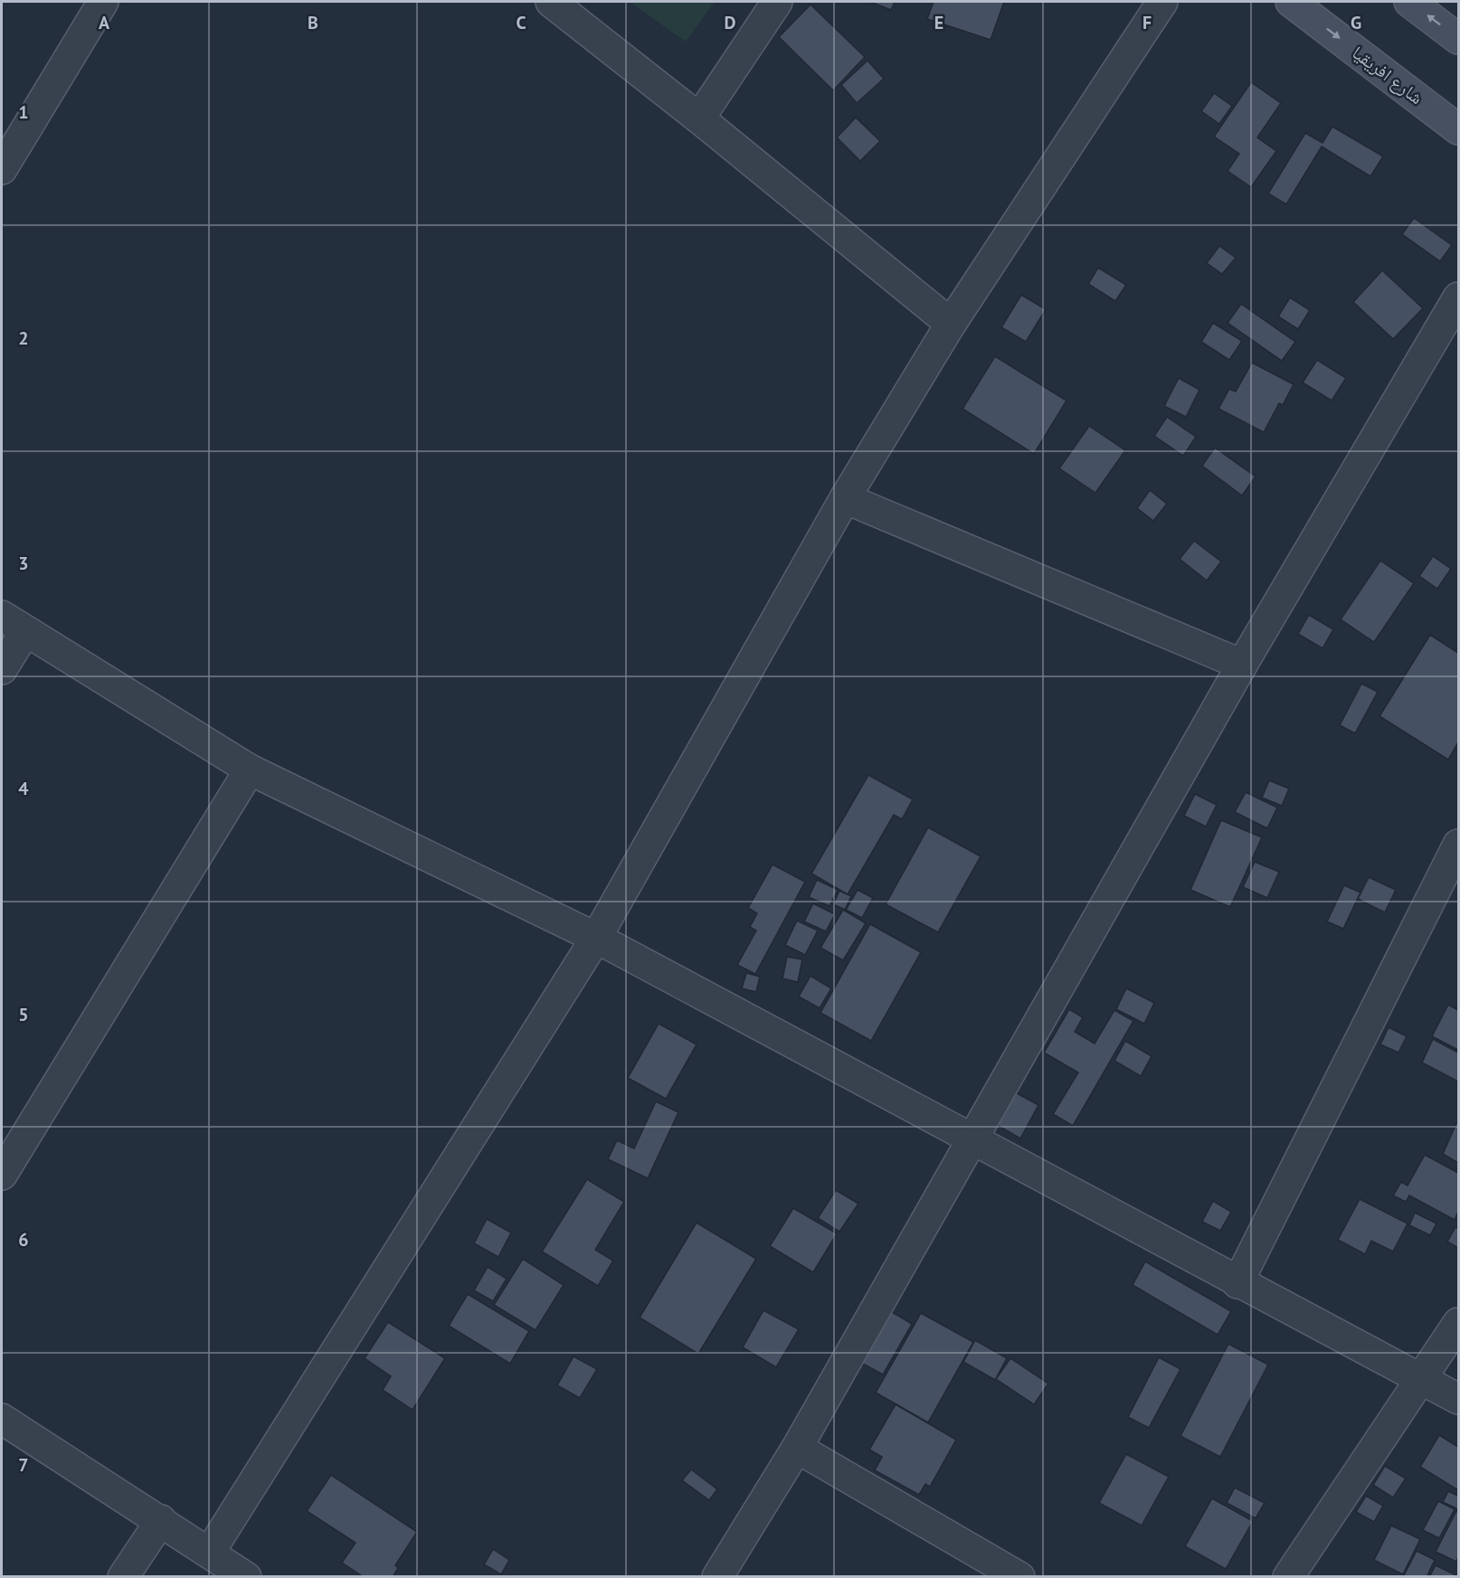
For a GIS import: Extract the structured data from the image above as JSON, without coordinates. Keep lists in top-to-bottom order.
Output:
{
  "streets": {
    "street": ["شارع افريقيا"]
  },
  "one_way": ["شارع افريقيا"],
  "grid": {
    "columns": [
      "A",
      "B",
      "C",
      "D",
      "E",
      "F",
      "G"
    ],
    "rows": [
      "1",
      "2",
      "3",
      "4",
      "5",
      "6",
      "7"
    ]
  }
}
